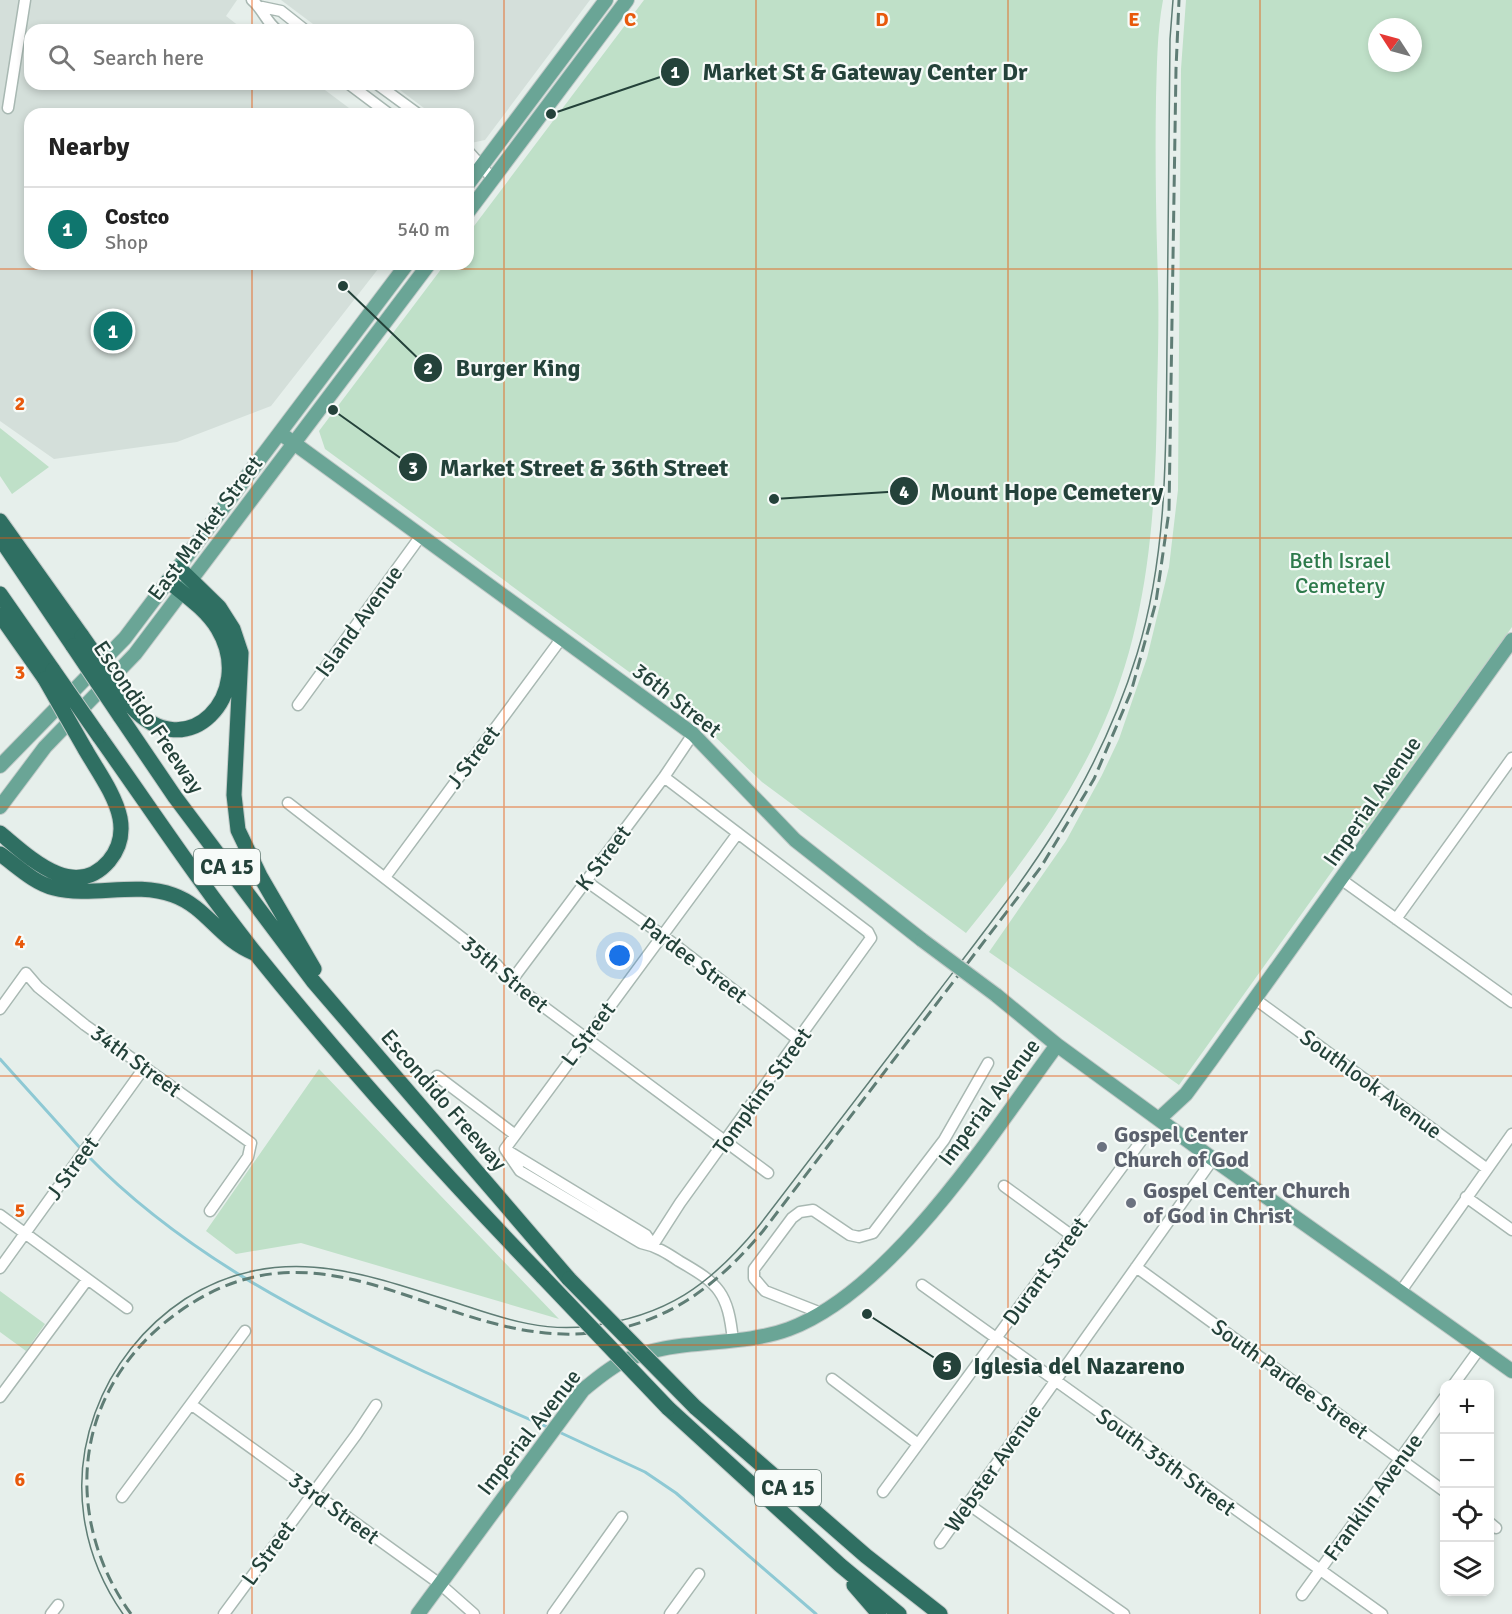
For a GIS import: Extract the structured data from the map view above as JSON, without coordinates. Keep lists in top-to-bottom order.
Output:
{
  "streets": {
    "highway": ["Escondido Freeway", "CA 15"],
    "main road": ["East Market Street", "36th Street", "Imperial Avenue"],
    "street": [
      "Island Avenue",
      "J Street",
      "K Street",
      "Pardee Street",
      "35th Street",
      "L Street",
      "34th Street",
      "Southlook Avenue",
      "Tompkins Street",
      "Durant Street",
      "South Pardee Street",
      "South 35th Street",
      "Webster Avenue",
      "Franklin Avenue",
      "33rd Street"
    ]
  },
  "crossings": [
    ["East Market Street", "36th Street"],
    ["Island Avenue", "36th Street"],
    ["36th Street", "J Street"],
    ["36th Street", "Imperial Avenue"],
    ["36th Street", "K Street"],
    ["J Street", "35th Street"],
    ["J Street", "34th Street"],
    ["Imperial Avenue", "Southlook Avenue"],
    ["Imperial Avenue", "33rd Street"],
    ["K Street", "Pardee Street"],
    ["K Street", "35th Street"],
    ["Pardee Street", "L Street"],
    ["Pardee Street", "Tompkins Street"],
    ["35th Street", "L Street"],
    ["35th Street", "Tompkins Street"],
    ["L Street", "Tompkins Street"],
    ["L Street", "33rd Street"],
    ["Durant Street", "South 35th Street"],
    ["South Pardee Street", "Webster Avenue"],
    ["South Pardee Street", "Franklin Avenue"],
    ["South 35th Street", "Webster Avenue"],
    ["South 35th Street", "Franklin Avenue"]
  ],
  "parks": ["Beth Israel Cemetery"],
  "places": [
    "Market St & Gateway Center Dr",
    "Burger King",
    "Market Street & 36th Street",
    "Mount Hope Cemetery",
    "Gospel Center Church of God",
    "Gospel Center Church of God in Christ",
    "Iglesia del Nazareno"
  ],
  "north": "top left",
  "page": {
    "search": "Search here",
    "heading": "Nearby",
    "list": [
      {
        "mark": "1",
        "name": "Costco",
        "note": "Shop",
        "value": "540 m"
      }
    ],
    "pins": "1",
    "map_buttons": ["+", "−"]
  },
  "grid": {
    "columns": ["C", "D", "E"],
    "rows": [
      "2",
      "3",
      "4",
      "5",
      "6"
    ]
  }
}
